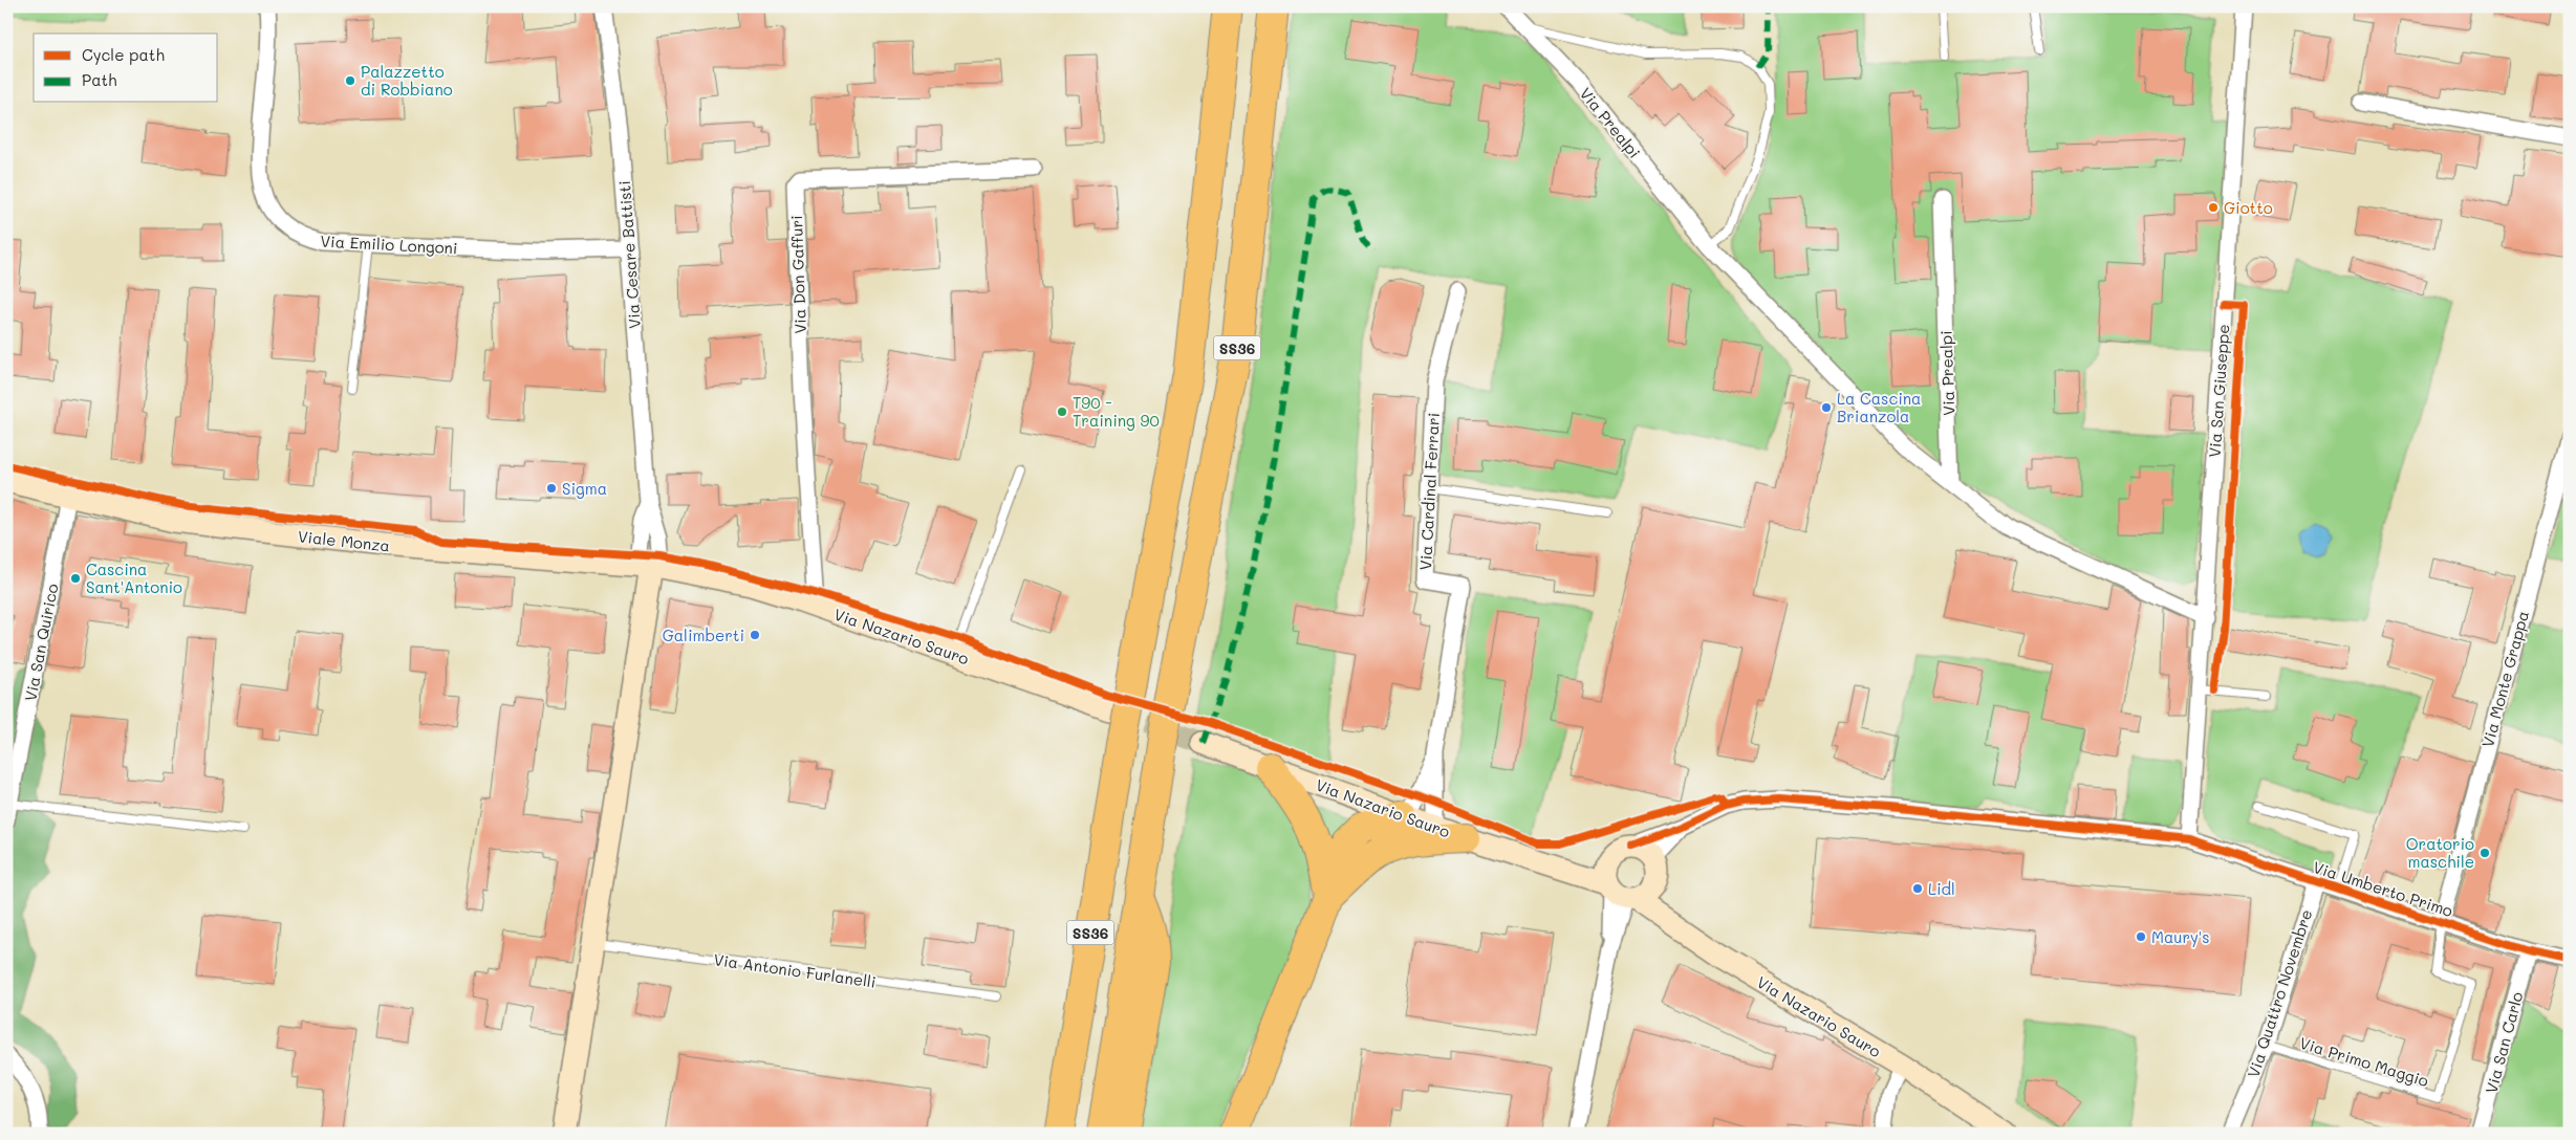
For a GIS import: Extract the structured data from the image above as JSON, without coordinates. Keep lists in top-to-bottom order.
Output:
{
  "streets": {
    "highway": ["SS36"],
    "main road": ["Viale Monza", "Via Nazario Sauro"],
    "street": [
      "Via Prealpi",
      "Via Emilio Longoni",
      "Via Cesare Battisti",
      "Via Don Gaffuri",
      "Via San Giuseppe",
      "Via Cardinal Ferrari",
      "Via San Quirico",
      "Via Monte Grappa",
      "Via Umberto Primo",
      "Via Quattro Novembre",
      "Via San Carlo"
    ],
    "lane": ["Via Antonio Furlanelli", "Via Primo Maggio"]
  },
  "crossings": [
    ["Via Prealpi", "Via San Giuseppe"],
    ["Via Emilio Longoni", "Via Cesare Battisti"],
    ["Via Cesare Battisti", "Viale Monza"],
    ["Via Don Gaffuri", "Via Nazario Sauro"],
    ["SS36", "Via Nazario Sauro"],
    ["Via San Giuseppe", "Via Umberto Primo"],
    ["Via Cardinal Ferrari", "Via Nazario Sauro"],
    ["Viale Monza", "Via Nazario Sauro"],
    ["Viale Monza", "Via San Quirico"],
    ["Via Nazario Sauro", "Via Umberto Primo"],
    ["Via Monte Grappa", "Via Umberto Primo"],
    ["Via Monte Grappa", "Via Primo Maggio"],
    ["Via Umberto Primo", "Via Quattro Novembre"],
    ["Via Umberto Primo", "Via San Carlo"],
    ["Via Umberto Primo", "Via Primo Maggio"],
    ["Via Quattro Novembre", "Via Primo Maggio"]
  ],
  "places": [
    "Palazzetto di Robbiano",
    "Giotto",
    "La Cascina Brianzola",
    "T90 - Training 90",
    "Sigma",
    "Cascina Sant'Antonio",
    "Galimberti",
    "Oratorio maschile",
    "Lidl",
    "Maury's"
  ],
  "legend": ["Cycle path", "Path"]
}
